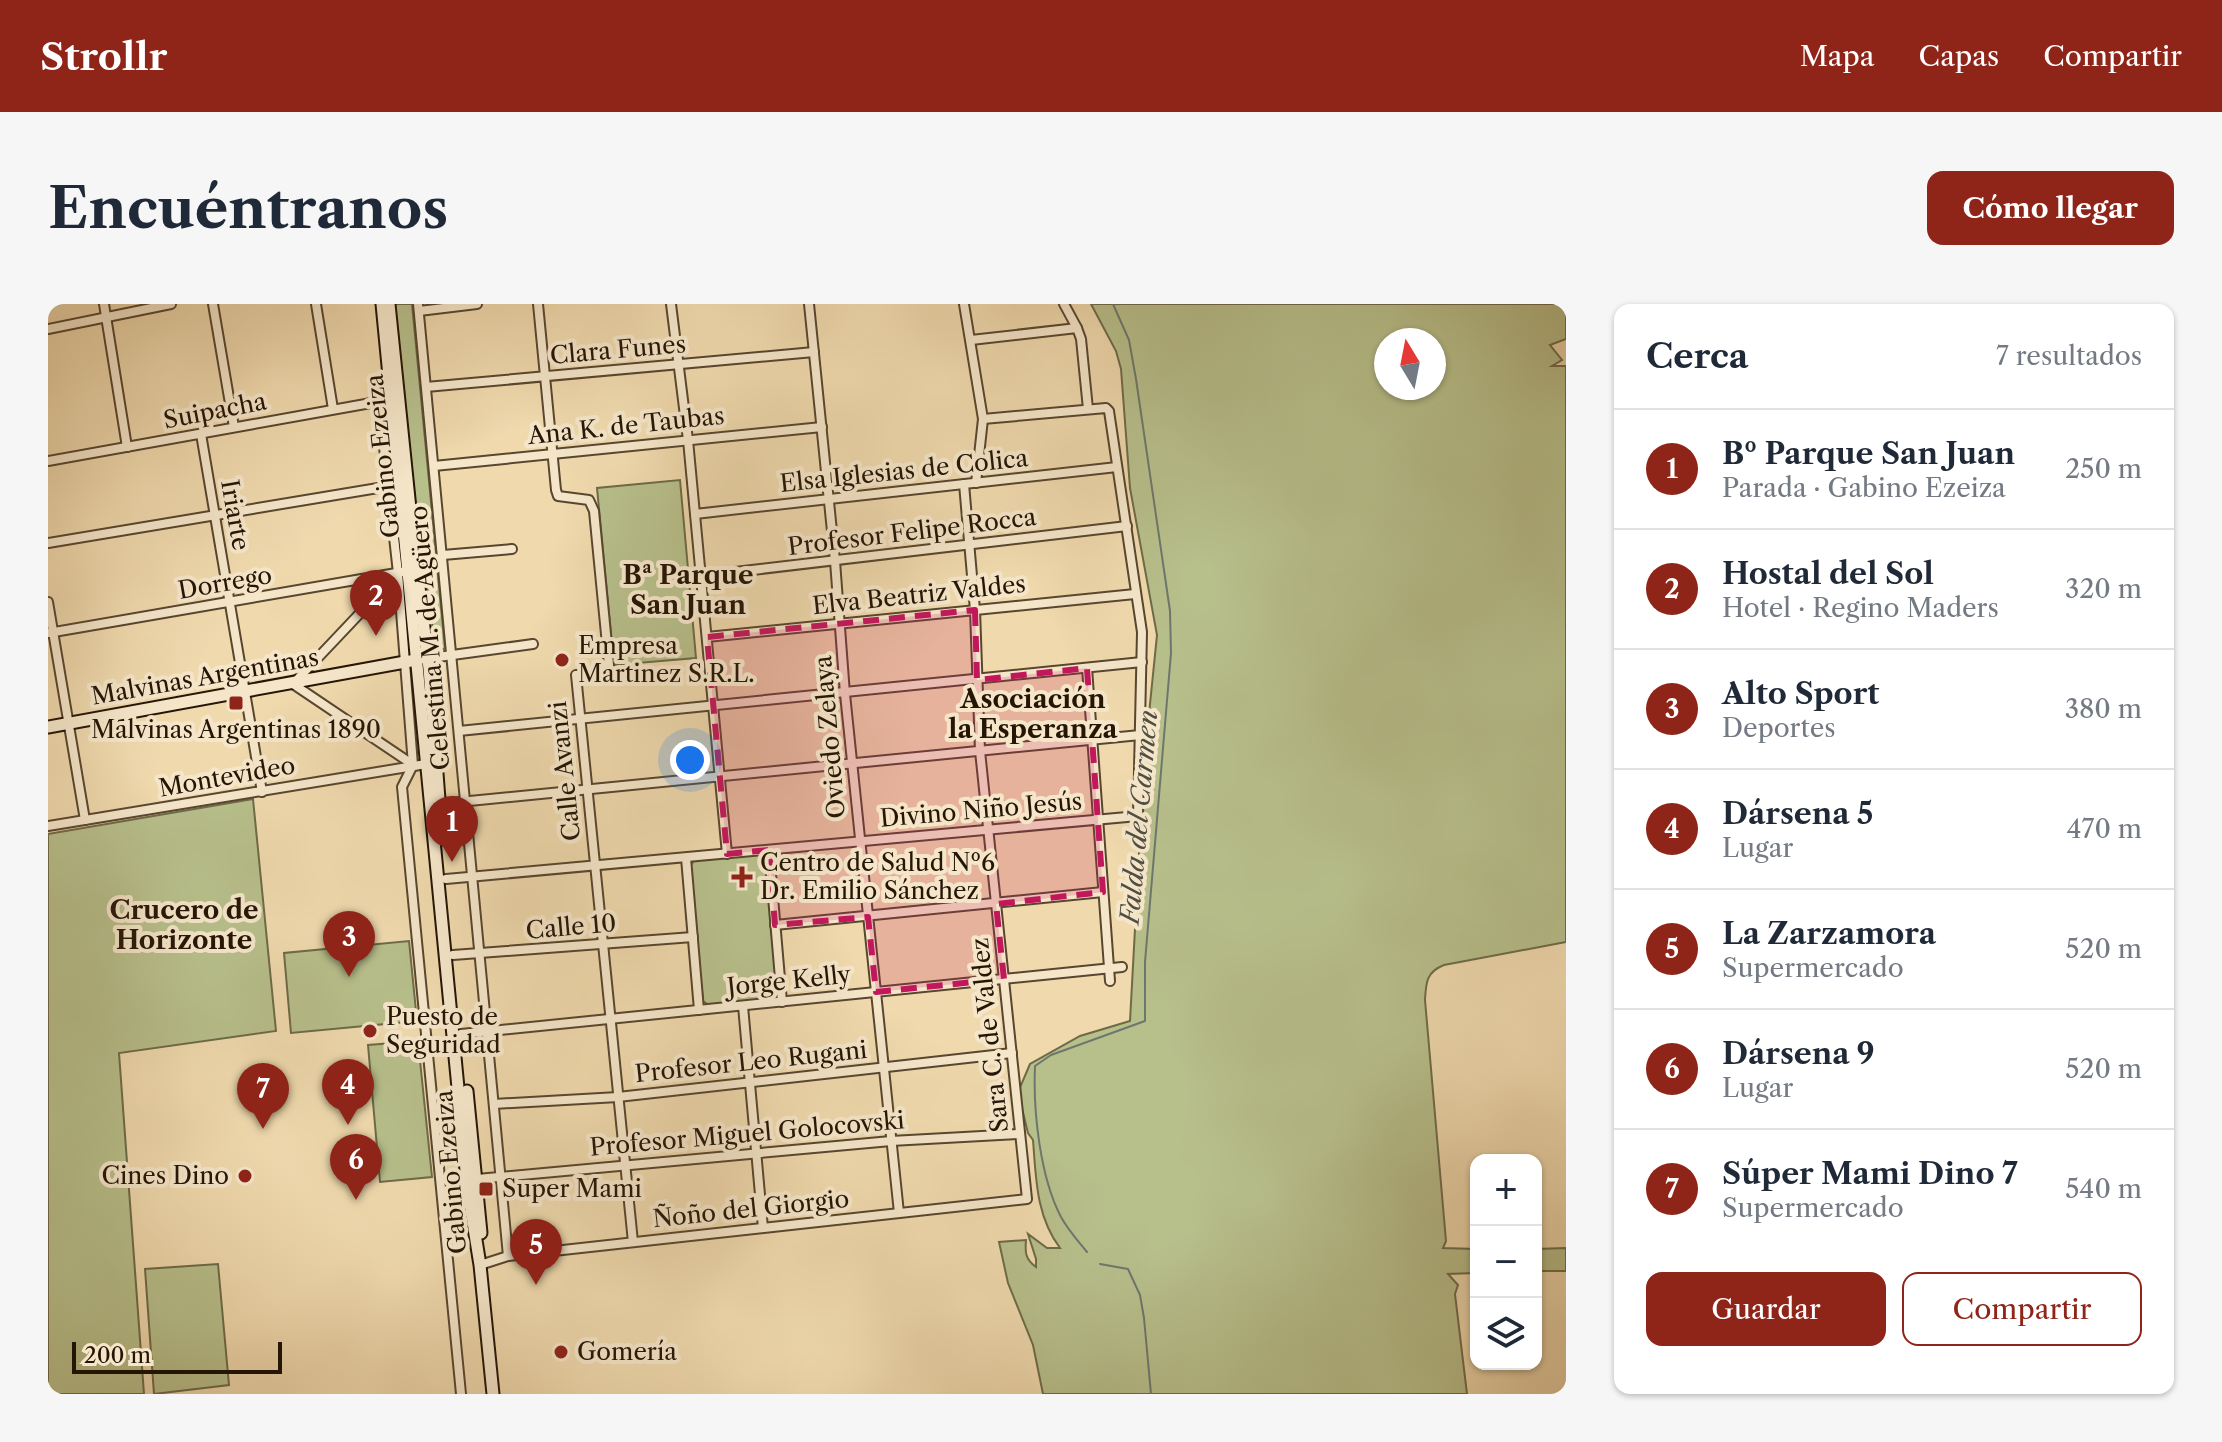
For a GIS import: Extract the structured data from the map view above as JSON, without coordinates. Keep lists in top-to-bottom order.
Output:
{
  "streets": {
    "main road": ["Gabino Ezeiza", "Malvinas Argentinas"],
    "street": [
      "Clara Funes",
      "Suipacha",
      "Ana K. de Taubas",
      "Elsa Iglesias de Colica",
      "Iriarte",
      "Profesor Felipe Rocca",
      "Dorrego",
      "Elva Beatriz Valdes",
      "Celestina M. de Agüero",
      "Oviedo Zelaya",
      "Calle Avanzi",
      "Montevideo",
      "Divino Niño Jesús",
      "Calle 10",
      "Jorge Kelly",
      "Sara C. de Valdez",
      "Profesor Leo Rugani",
      "Profesor Miguel Golocovski",
      "Ñoño del Giorgio"
    ]
  },
  "crossings": [
    ["Clara Funes", "Celestina M. de Agüero"],
    ["Clara Funes", "Oviedo Zelaya"],
    ["Clara Funes", "Calle Avanzi"],
    ["Suipacha", "Gabino Ezeiza"],
    ["Suipacha", "Iriarte"],
    ["Ana K. de Taubas", "Celestina M. de Agüero"],
    ["Ana K. de Taubas", "Oviedo Zelaya"],
    ["Ana K. de Taubas", "Calle Avanzi"],
    ["Gabino Ezeiza", "Dorrego"],
    ["Gabino Ezeiza", "Malvinas Argentinas"],
    ["Gabino Ezeiza", "Montevideo"],
    ["Gabino Ezeiza", "Divino Niño Jesús"],
    ["Gabino Ezeiza", "Calle 10"],
    ["Gabino Ezeiza", "Jorge Kelly"],
    ["Gabino Ezeiza", "Profesor Miguel Golocovski"],
    ["Gabino Ezeiza", "Ñoño del Giorgio"],
    ["Elsa Iglesias de Colica", "Oviedo Zelaya"],
    ["Elsa Iglesias de Colica", "Sara C. de Valdez"],
    ["Iriarte", "Dorrego"],
    ["Iriarte", "Malvinas Argentinas"],
    ["Iriarte", "Montevideo"],
    ["Profesor Felipe Rocca", "Oviedo Zelaya"],
    ["Profesor Felipe Rocca", "Sara C. de Valdez"],
    ["Elva Beatriz Valdes", "Oviedo Zelaya"],
    ["Elva Beatriz Valdes", "Sara C. de Valdez"],
    ["Celestina M. de Agüero", "Divino Niño Jesús"],
    ["Celestina M. de Agüero", "Calle 10"],
    ["Celestina M. de Agüero", "Jorge Kelly"],
    ["Celestina M. de Agüero", "Profesor Leo Rugani"],
    ["Celestina M. de Agüero", "Profesor Miguel Golocovski"],
    ["Celestina M. de Agüero", "Ñoño del Giorgio"],
    ["Oviedo Zelaya", "Divino Niño Jesús"],
    ["Oviedo Zelaya", "Jorge Kelly"],
    ["Oviedo Zelaya", "Profesor Leo Rugani"],
    ["Oviedo Zelaya", "Profesor Miguel Golocovski"],
    ["Oviedo Zelaya", "Ñoño del Giorgio"],
    ["Calle Avanzi", "Divino Niño Jesús"],
    ["Calle Avanzi", "Calle 10"],
    ["Calle Avanzi", "Jorge Kelly"],
    ["Calle Avanzi", "Profesor Leo Rugani"],
    ["Calle Avanzi", "Profesor Miguel Golocovski"],
    ["Calle Avanzi", "Ñoño del Giorgio"],
    ["Divino Niño Jesús", "Sara C. de Valdez"],
    ["Jorge Kelly", "Sara C. de Valdez"],
    ["Sara C. de Valdez", "Profesor Leo Rugani"],
    ["Sara C. de Valdez", "Profesor Miguel Golocovski"],
    ["Sara C. de Valdez", "Ñoño del Giorgio"]
  ],
  "districts": ["Bª Parque San Juan", "Asociación la Esperanza", "Crucero de Horizonte"],
  "water": ["Falda del Carmen"],
  "places": {
    "other": [
      "Empresa Martinez S.R.L.",
      "Puesto de Seguridad",
      "Cines Dino",
      "Gomería"
    ],
    "transit": ["Malvinas Argentinas 1890", "Super Mami"],
    "health": ["Centro de Salud Nº6 Dr. Emilio Sánchez"]
  },
  "scale_bar": "200 m",
  "north": "top",
  "page": {
    "header": "Strollr",
    "nav": ["Mapa", "Capas", "Compartir"],
    "buttons": [
      "Cómo llegar",
      ["Guardar", "Compartir"]
    ],
    "title": "Encuéntranos",
    "heading": ["Cerca", "7 resultados"],
    "list": [
      {
        "mark": "1",
        "name": "Bº Parque San Juan",
        "note": "Parada · Gabino Ezeiza",
        "value": "250 m"
      },
      {
        "mark": "2",
        "name": "Hostal del Sol",
        "note": "Hotel · Regino Maders",
        "value": "320 m"
      },
      {
        "mark": "3",
        "name": "Alto Sport",
        "note": "Deportes",
        "value": "380 m"
      },
      {
        "mark": "4",
        "name": "Dársena 5",
        "note": "Lugar",
        "value": "470 m"
      },
      {
        "mark": "5",
        "name": "La Zarzamora",
        "note": "Supermercado",
        "value": "520 m"
      },
      {
        "mark": "6",
        "name": "Dársena 9",
        "note": "Lugar",
        "value": "520 m"
      },
      {
        "mark": "7",
        "name": "Súper Mami Dino 7",
        "note": "Supermercado",
        "value": "540 m"
      }
    ],
    "pins": [
      "2",
      "1",
      "3",
      "4",
      "7",
      "6",
      "5"
    ],
    "map_buttons": ["+", "−"],
    "scale": "200 m"
  }
}
